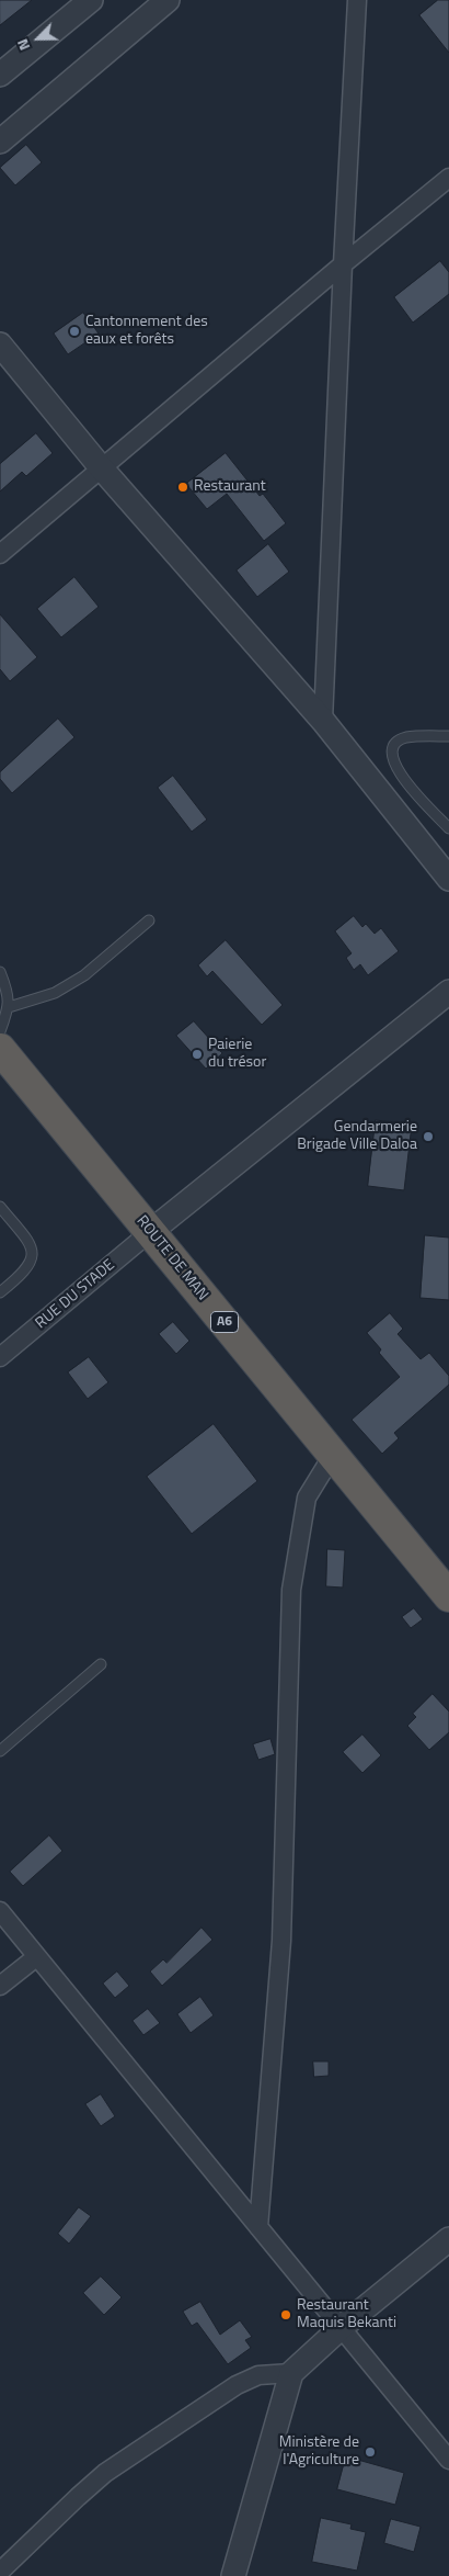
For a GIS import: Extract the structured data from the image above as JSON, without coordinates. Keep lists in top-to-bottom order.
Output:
{
  "streets": {
    "highway": ["ROUTE DE MAN", "A6"],
    "street": ["RUE DU STADE"]
  },
  "crossings": [
    ["ROUTE DE MAN", "RUE DU STADE"]
  ],
  "places": [
    "Cantonnement des eaux et forêts",
    "Restaurant",
    "Paierie du trésor",
    "Gendarmerie Brigade Ville Daloa",
    "Restaurant Maquis Bekanti",
    "Ministère de l'Agriculture"
  ],
  "north": "bottom left"
}
